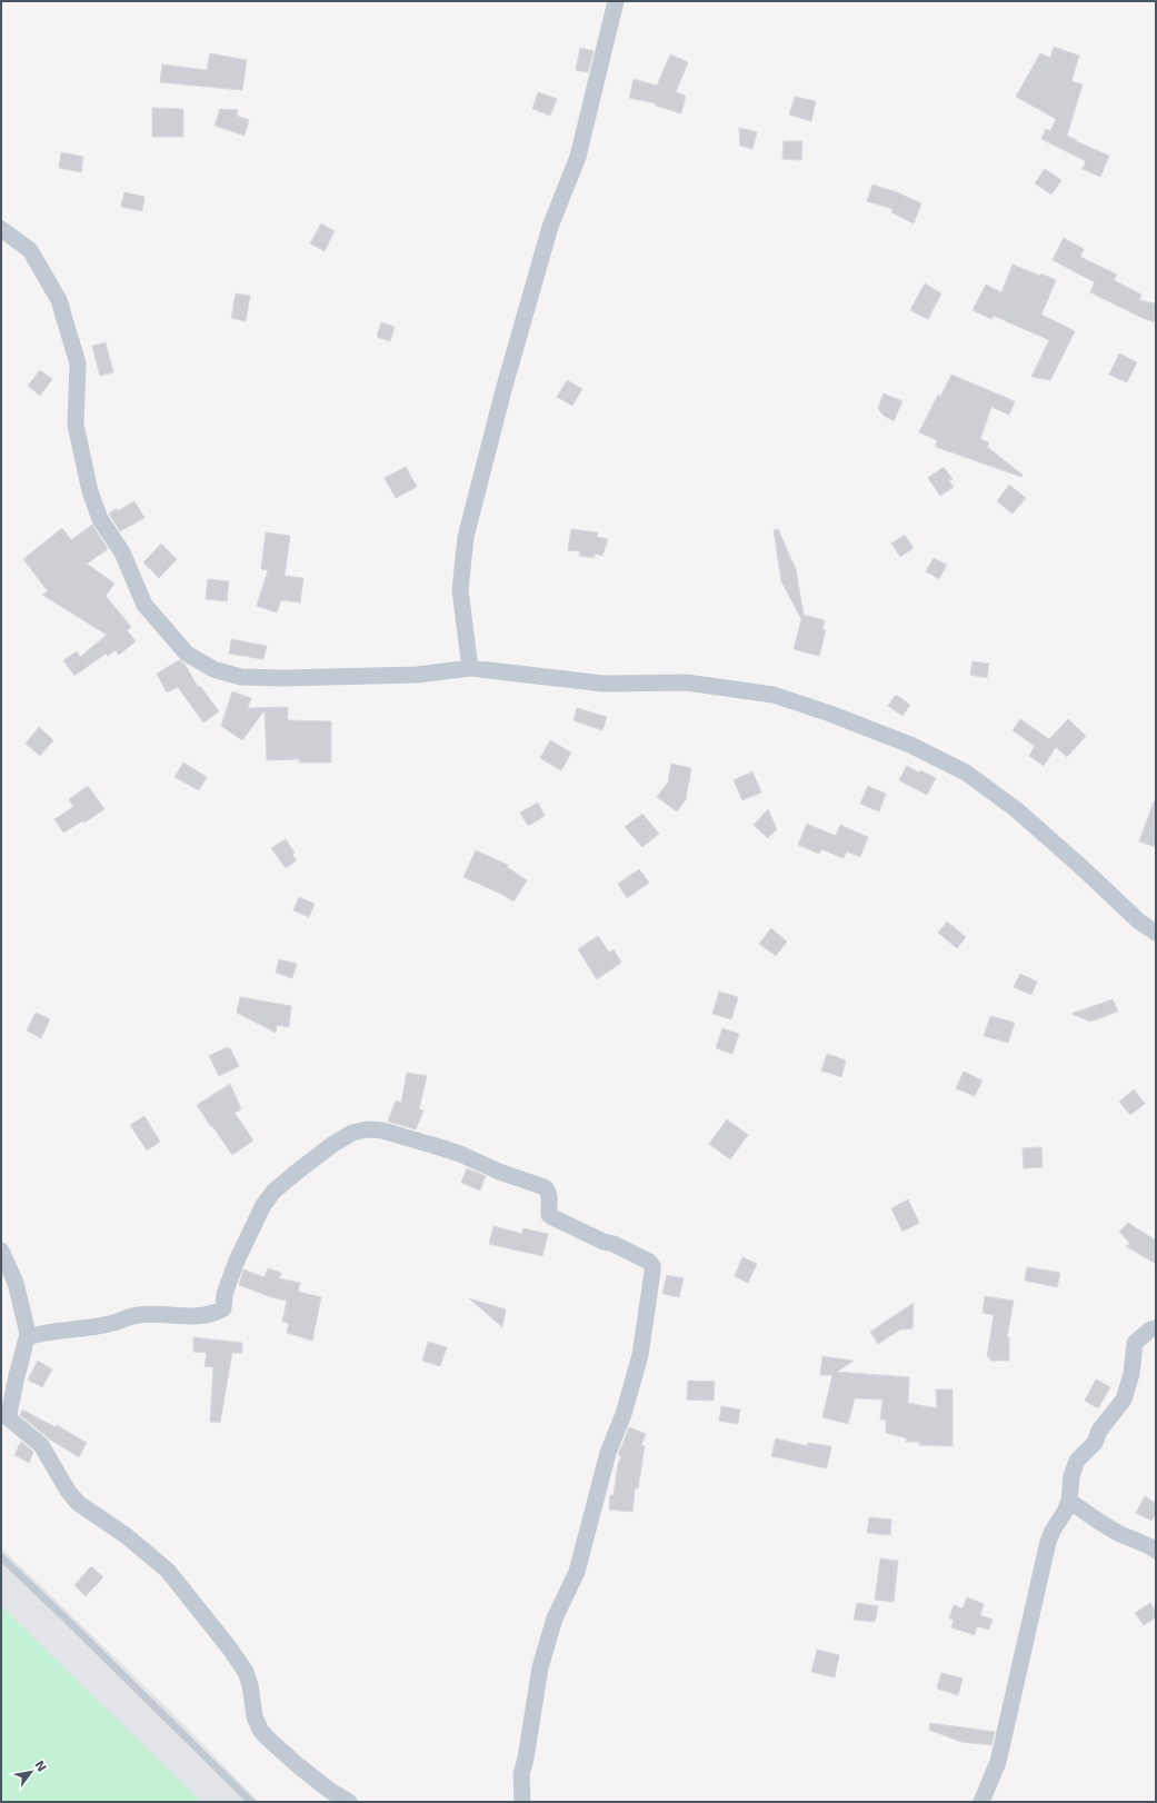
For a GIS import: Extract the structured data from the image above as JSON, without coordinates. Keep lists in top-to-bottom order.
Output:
{
  "north": "top right"
}
